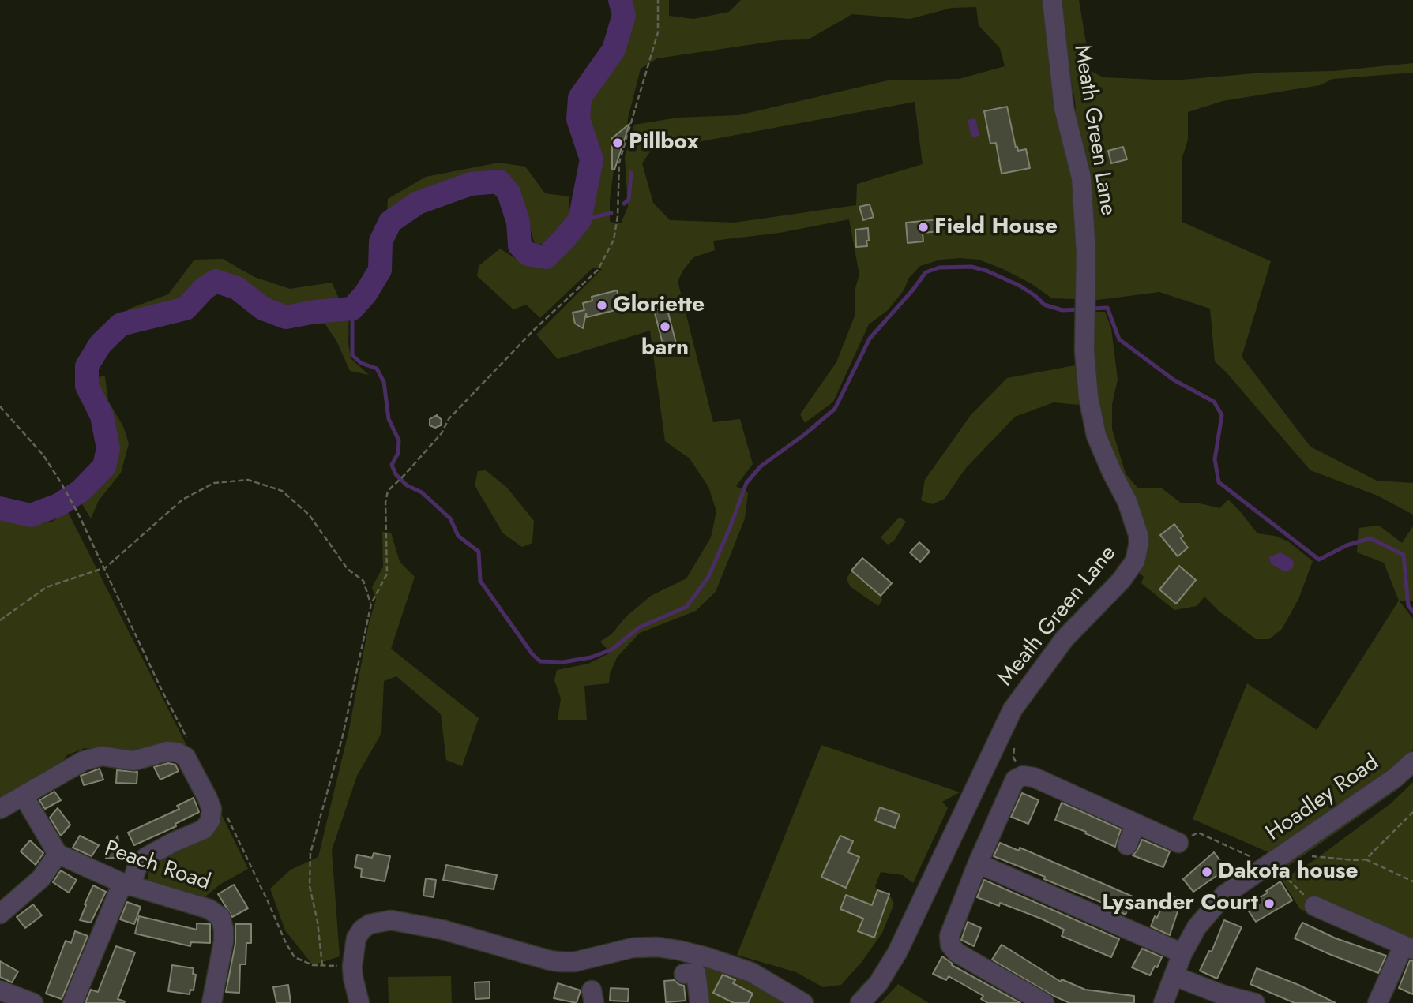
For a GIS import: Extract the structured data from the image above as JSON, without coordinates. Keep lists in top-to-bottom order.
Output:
{
  "streets": {
    "street": ["Meath Green Lane", "Hoadley Road", "Peach Road"]
  },
  "places": [
    "Pillbox",
    "Field House",
    "Gloriette",
    "barn",
    "Dakota house",
    "Lysander Court"
  ]
}
